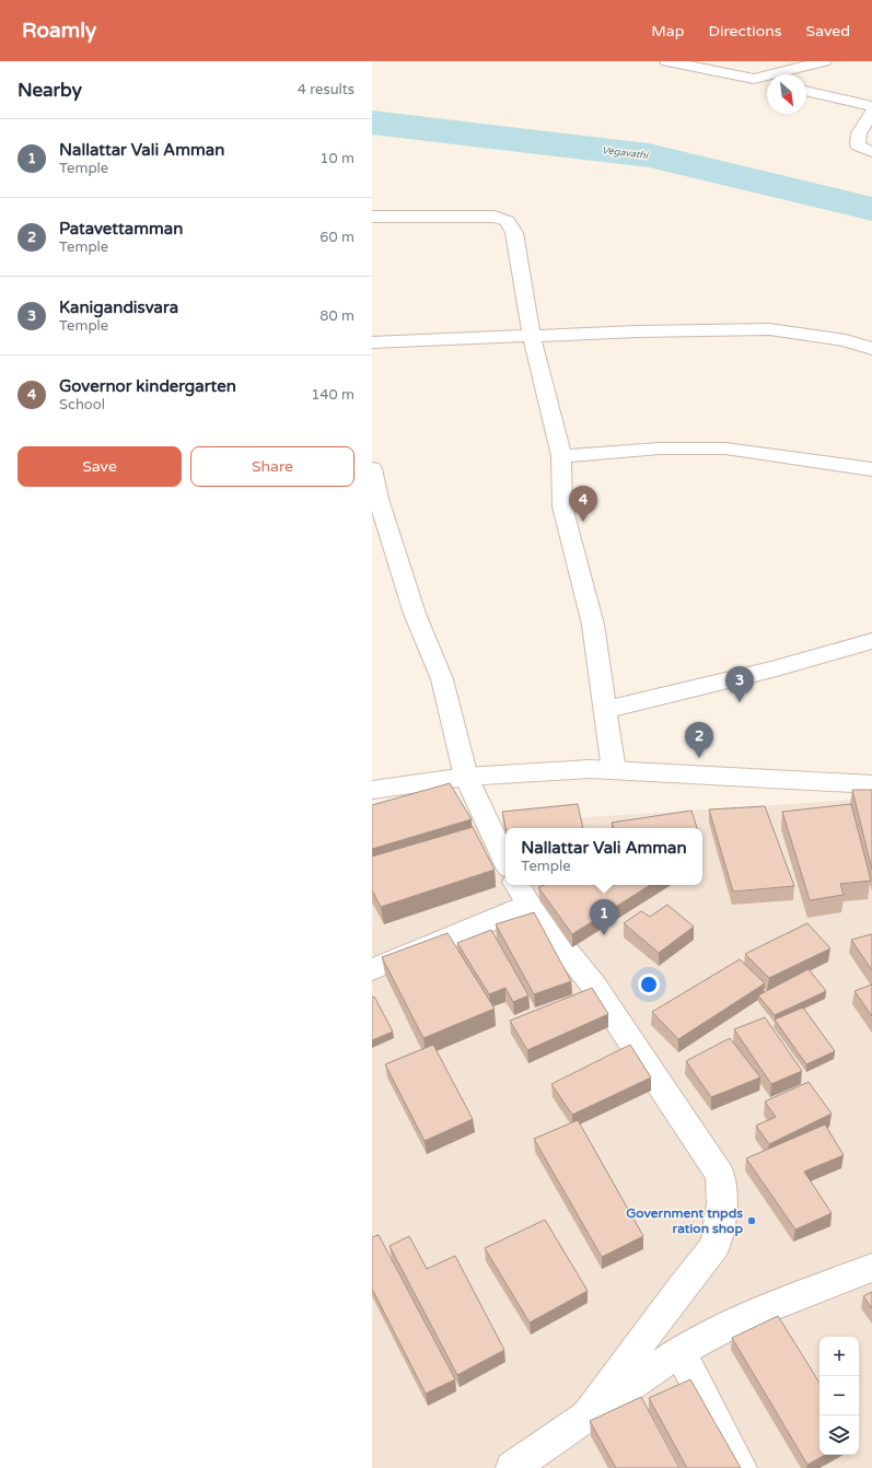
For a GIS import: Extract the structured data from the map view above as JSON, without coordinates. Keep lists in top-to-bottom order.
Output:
{
  "water": ["Vegavathi"],
  "places": ["Government tnpds ration shop"],
  "north": "bottom right",
  "page": {
    "header": "Roamly",
    "nav": ["Map", "Directions", "Saved"],
    "heading": ["Nearby", "4 results"],
    "list": [
      {
        "mark": "1",
        "name": "Nallattar Vali Amman",
        "note": "Temple",
        "value": "10 m"
      },
      {
        "mark": "2",
        "name": "Patavettamman",
        "note": "Temple",
        "value": "60 m"
      },
      {
        "mark": "3",
        "name": "Kanigandisvara",
        "note": "Temple",
        "value": "80 m"
      },
      {
        "mark": "4",
        "name": "Governor kindergarten",
        "note": "School",
        "value": "140 m"
      }
    ],
    "buttons": ["Save", "Share"],
    "pins": [
      "4",
      "3",
      "2",
      "1"
    ],
    "popup": ["Nallattar Vali Amman", "Temple"],
    "map_buttons": ["+", "−"]
  }
}
